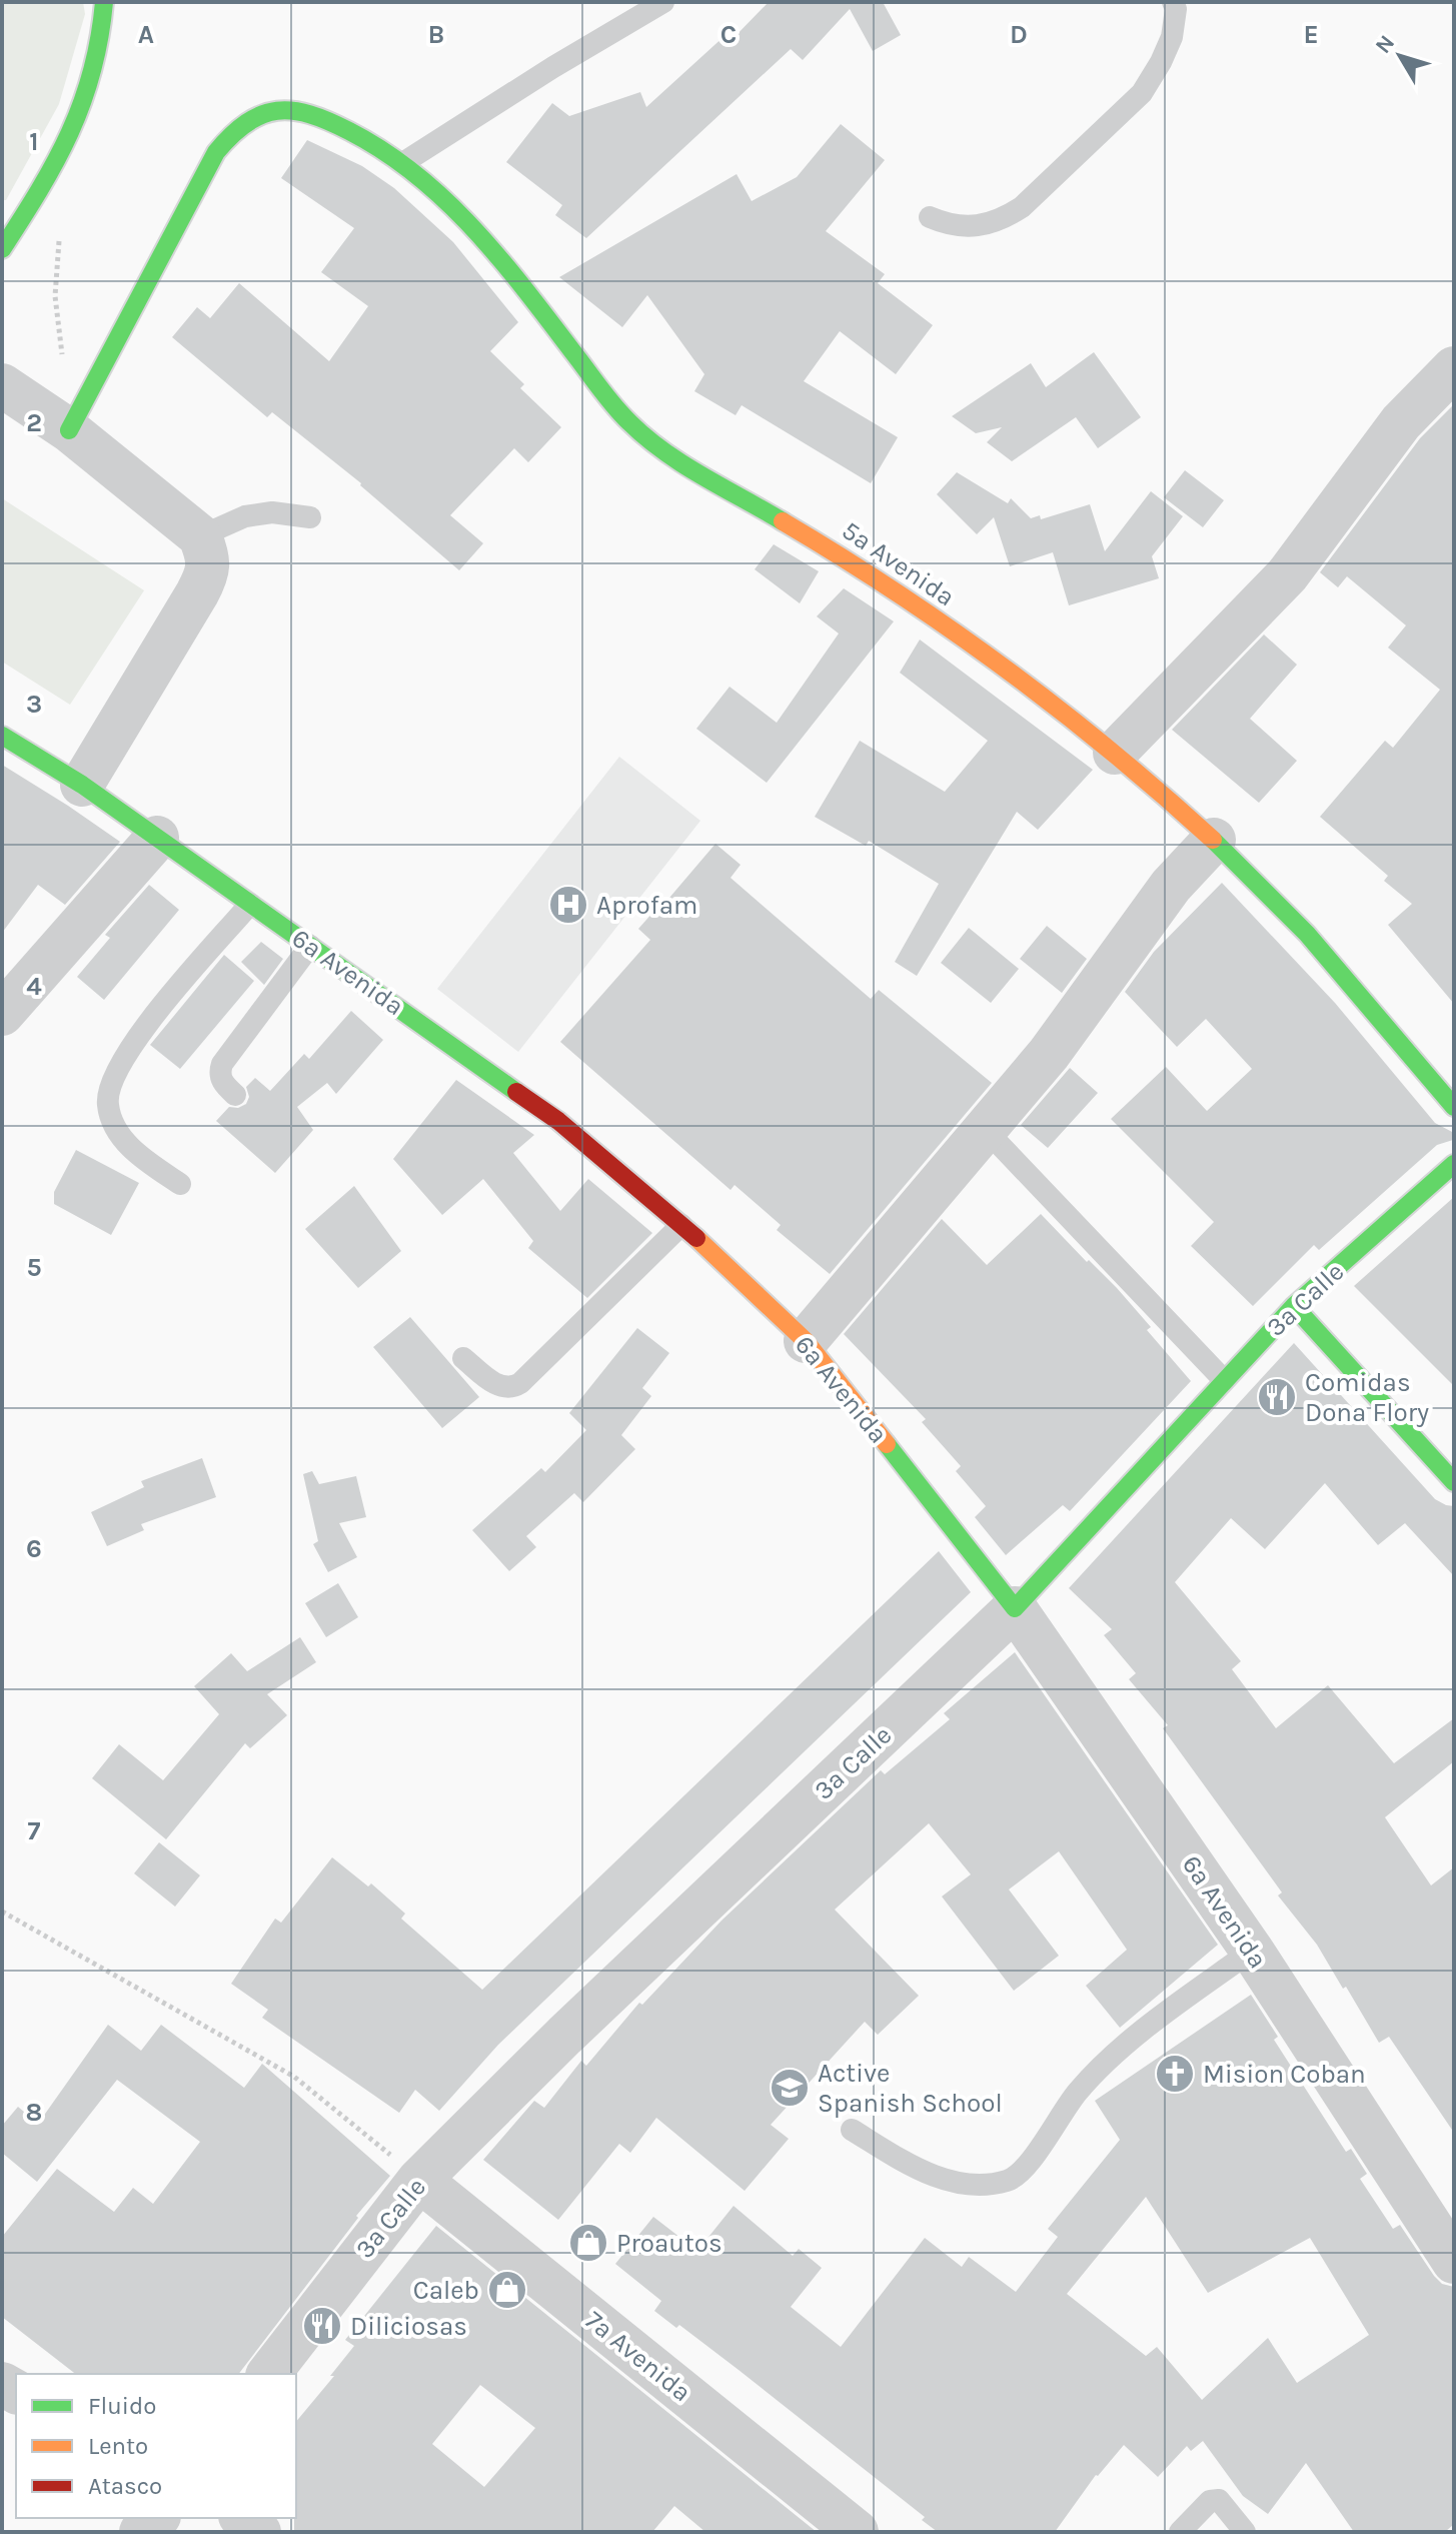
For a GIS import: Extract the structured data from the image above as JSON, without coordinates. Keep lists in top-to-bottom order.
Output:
{
  "streets": {
    "street": [
      "5a Avenida",
      "6a Avenida",
      "3a Calle",
      "7a Avenida"
    ]
  },
  "crossings": [
    ["6a Avenida", "3a Calle"],
    ["3a Calle", "7a Avenida"]
  ],
  "places": {
    "hospital": ["Aprofam"],
    "restaurant": ["Comidas Dona Flory", "Diliciosas"],
    "church": ["Mision Coban"],
    "school or university": ["Active Spanish School"],
    "shop": ["Proautos", "Caleb"]
  },
  "legend": ["Fluido", "Lento", "Atasco"],
  "north": "top left",
  "grid": {
    "columns": [
      "A",
      "B",
      "C",
      "D",
      "E"
    ],
    "rows": [
      "1",
      "2",
      "3",
      "4",
      "5",
      "6",
      "7",
      "8"
    ]
  }
}
